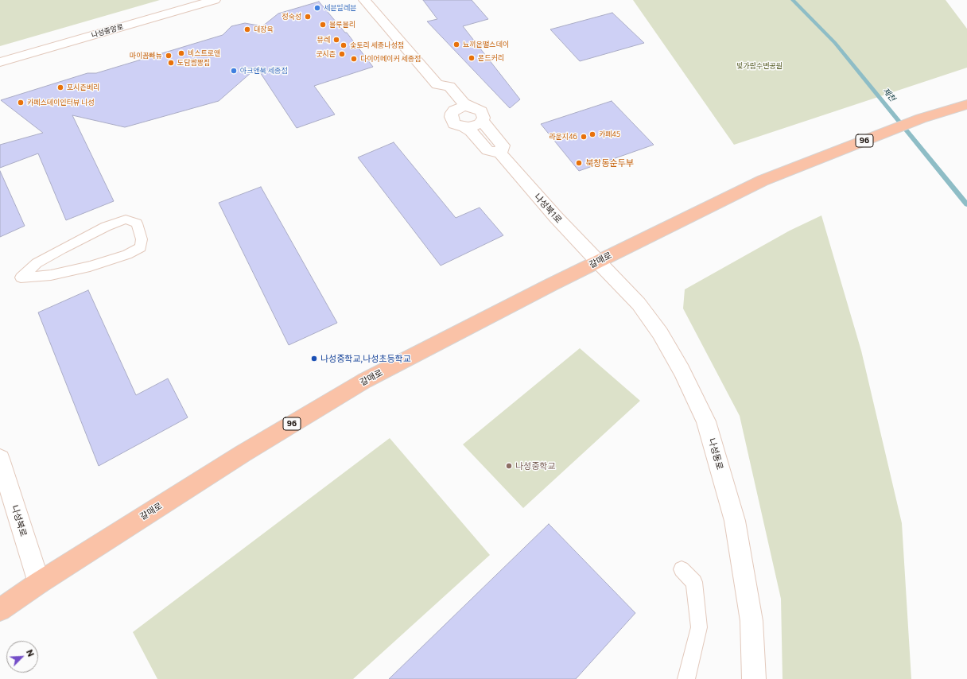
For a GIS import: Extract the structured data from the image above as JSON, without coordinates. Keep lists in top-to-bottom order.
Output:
{
  "streets": {
    "main road": ["96", "갈매로"],
    "street": [
      "나성중앙로",
      "나성북1로",
      "나성동로",
      "나성북로"
    ]
  },
  "crossings": [
    ["나성북1로", "갈매로"],
    ["나성북1로", "나성동로"],
    ["갈매로", "나성동로"],
    ["갈매로", "나성북로"]
  ],
  "water": ["제천"],
  "parks": ["빛가람수변공원"],
  "places": [
    "세븐일레븐",
    "정숙성",
    "블루블리",
    "대장육",
    "뮤레",
    "뇨끼온떨스데이",
    "숯토리 세종나성점",
    "비스트로앤",
    "굿시즌",
    "마이꼼빠뉴",
    "폰드커리",
    "다이어메이커 세종점",
    "도담짬뽕집",
    "아크앤북 세종점",
    "포시즌베리",
    "카페스테이인터뷰 나성",
    "카페45",
    "라운지46",
    "북창동순두부",
    "나성중학교,나성초등학교",
    "나성중학교"
  ],
  "north": "top right"
}
